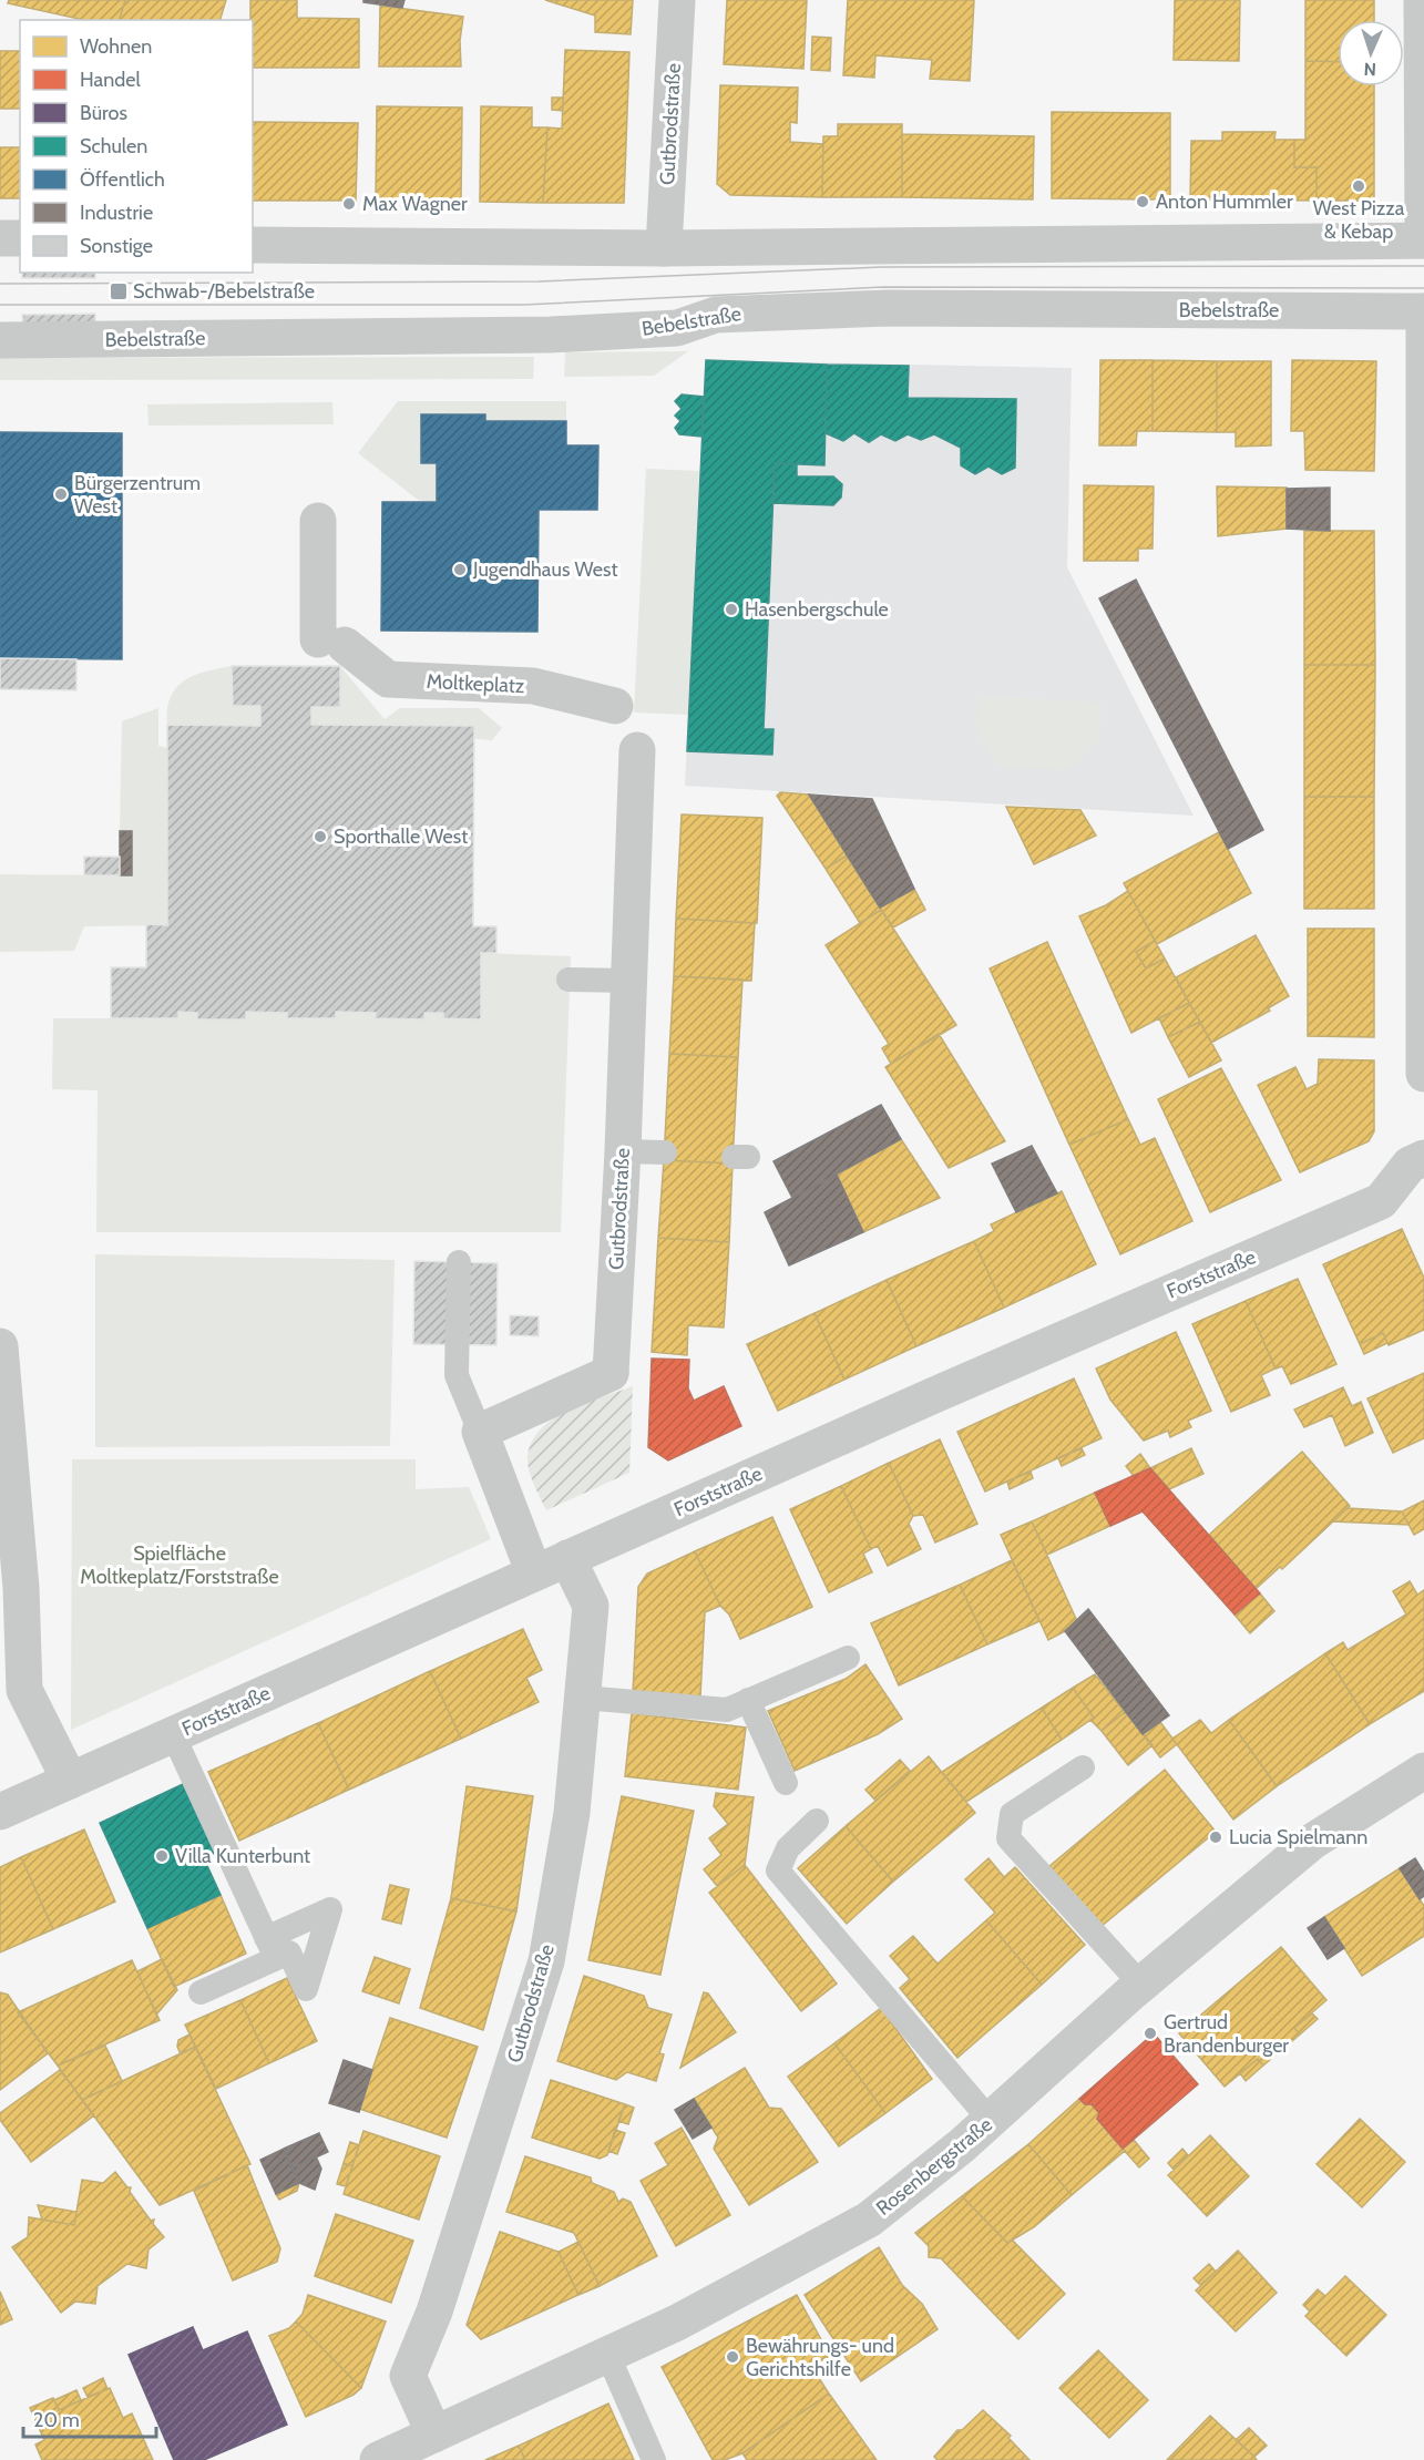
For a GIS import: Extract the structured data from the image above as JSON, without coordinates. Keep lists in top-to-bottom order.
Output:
{
  "streets": {
    "street": [
      "Gutbrodstraße",
      "Bebelstraße",
      "Moltkeplatz",
      "Forststraße",
      "Rosenbergstraße"
    ]
  },
  "crossings": [
    ["Gutbrodstraße", "Forststraße"],
    ["Gutbrodstraße", "Rosenbergstraße"]
  ],
  "parks": ["Spielfläche Moltkeplatz/Forststraße"],
  "places": {
    "other": [
      "West Pizza & Kebap",
      "Anton Hummler",
      "Max Wagner",
      "Bürgerzentrum West",
      "Jugendhaus West",
      "Hasenbergschule",
      "Sporthalle West",
      "Lucia Spielmann",
      "Villa Kunterbunt",
      "Gertrud Brandenburger",
      "Bewährungs- und Gerichtshilfe"
    ],
    "transit": ["Schwab-/Bebelstraße"]
  },
  "legend": [
    "Wohnen",
    "Handel",
    "Büros",
    "Schulen",
    "Öffentlich",
    "Industrie",
    "Sonstige"
  ],
  "scale_bar": "20 m",
  "north": "bottom"
}
